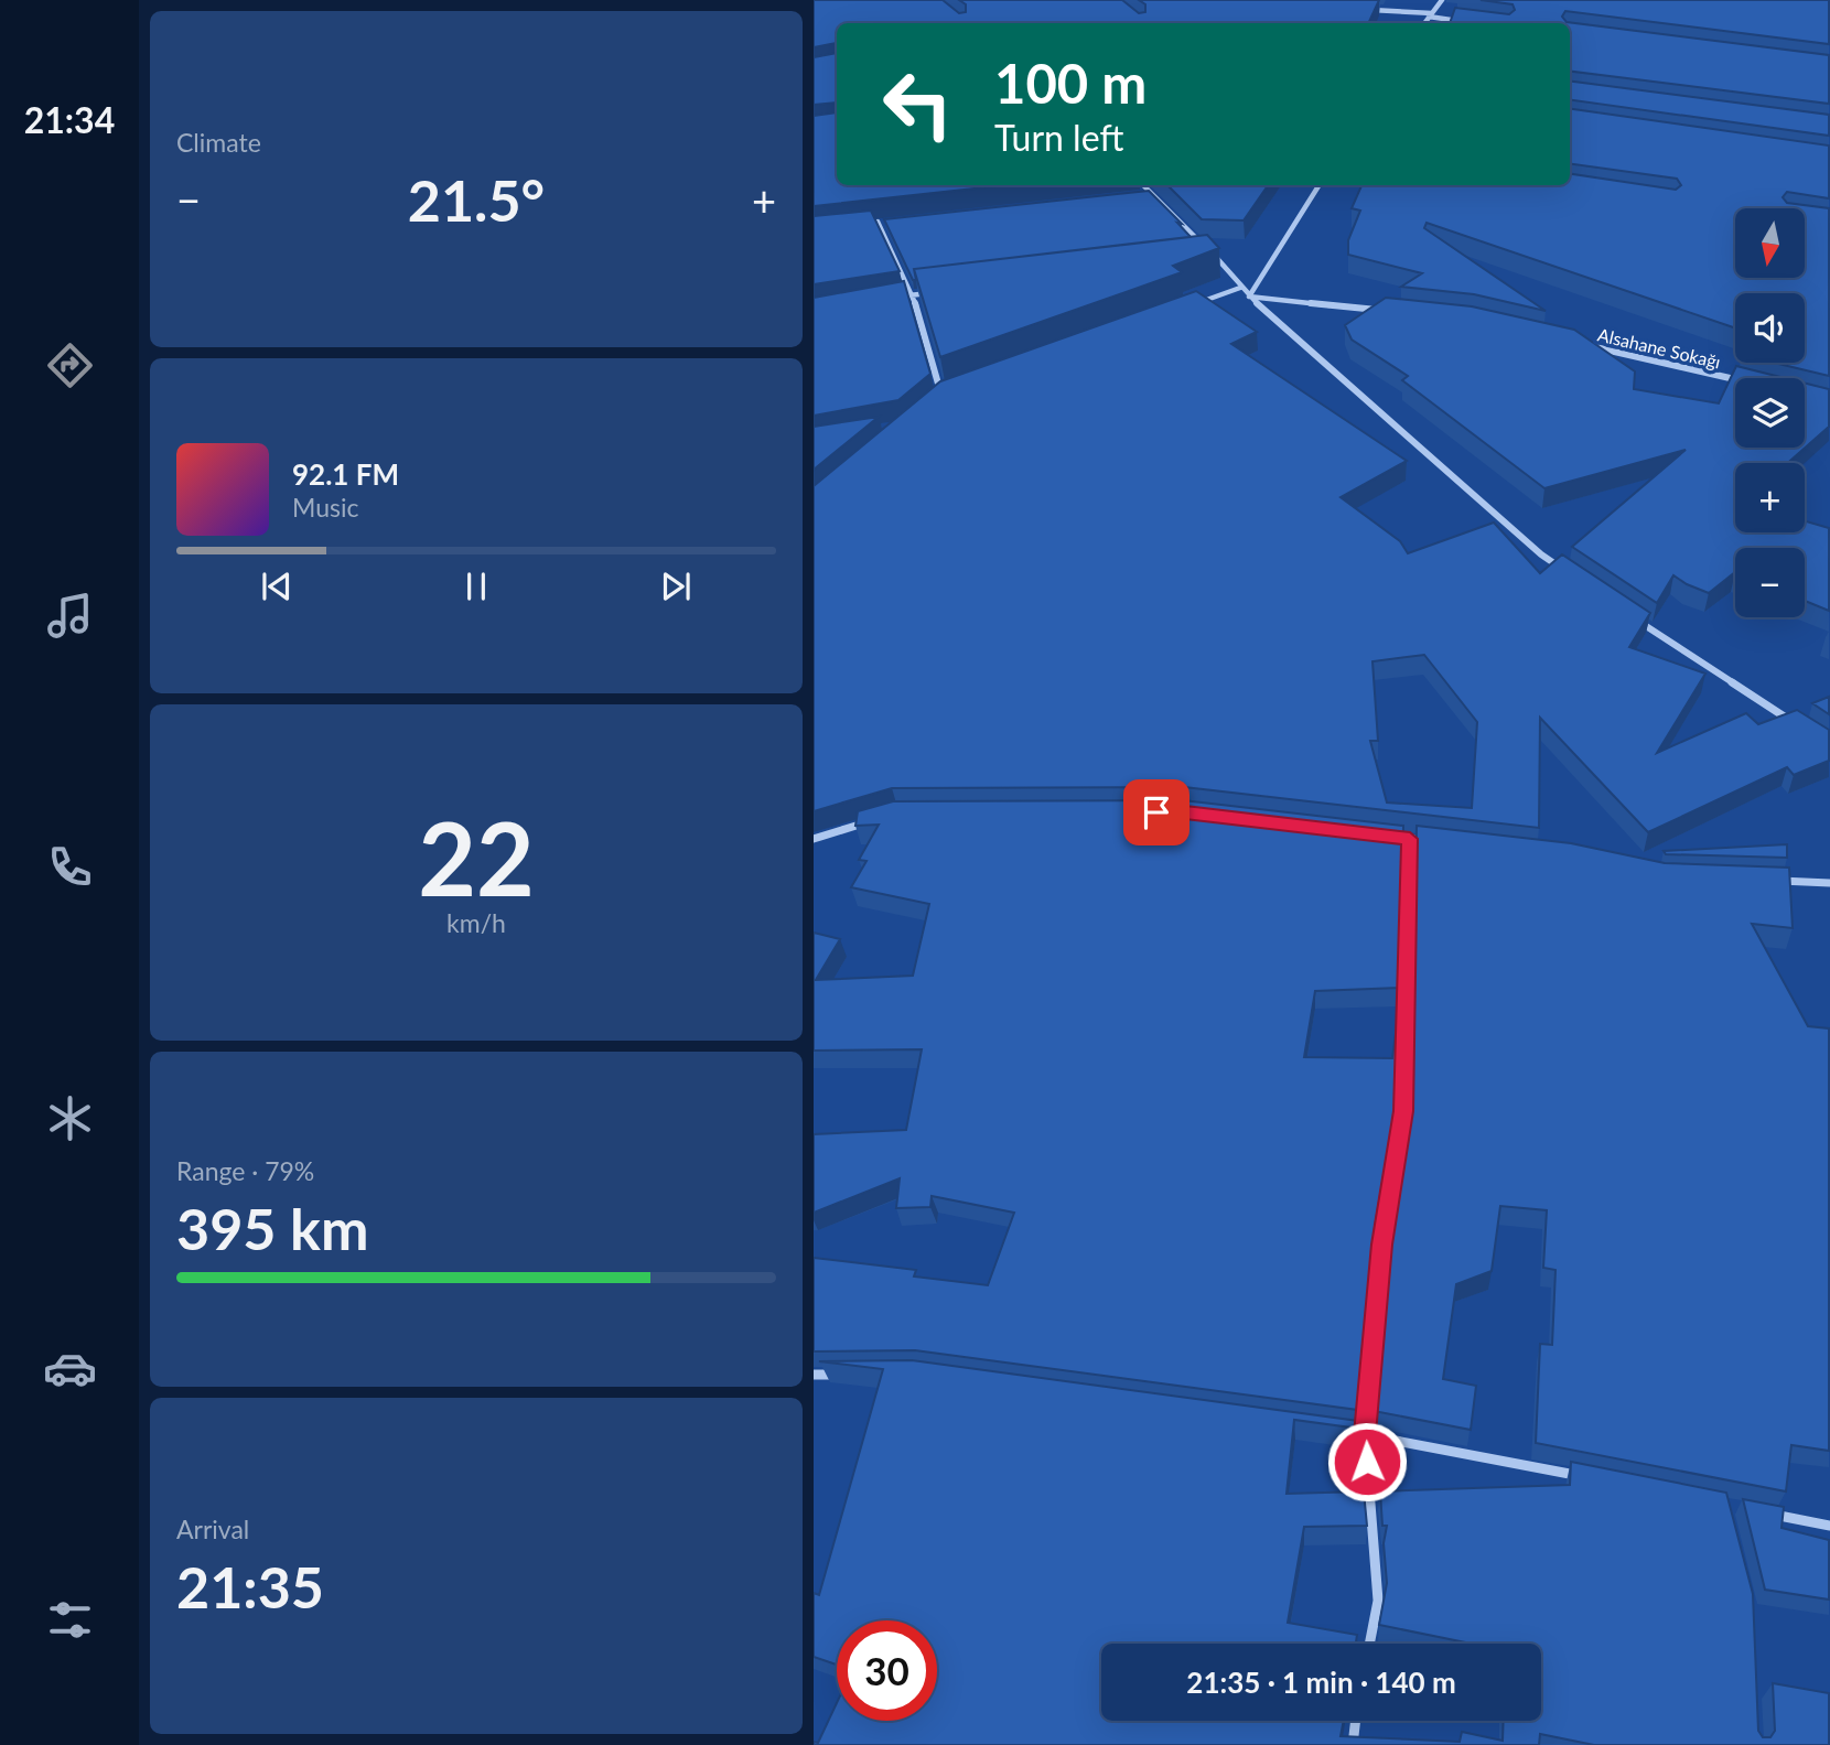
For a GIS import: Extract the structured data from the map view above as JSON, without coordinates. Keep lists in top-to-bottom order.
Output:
{
  "streets": {
    "street": ["Alsahane Sokağı"]
  },
  "north": "bottom",
  "page": {
    "tabs": "21:34",
    "tile": [
      "Climate",
      ["22", "km/h"],
      ["Range · 79%", "395 km"],
      ["Arrival", "21:35"]
    ],
    "turn": ["100 m", "Turn left"],
    "heat": ["−", "21.5°", "+"],
    "map_buttons": ["+", "−"],
    "song": ["92.1 FM", "Music"],
    "limit": "30",
    "trip": "21:35 · 1 min · 140 m"
  }
}
